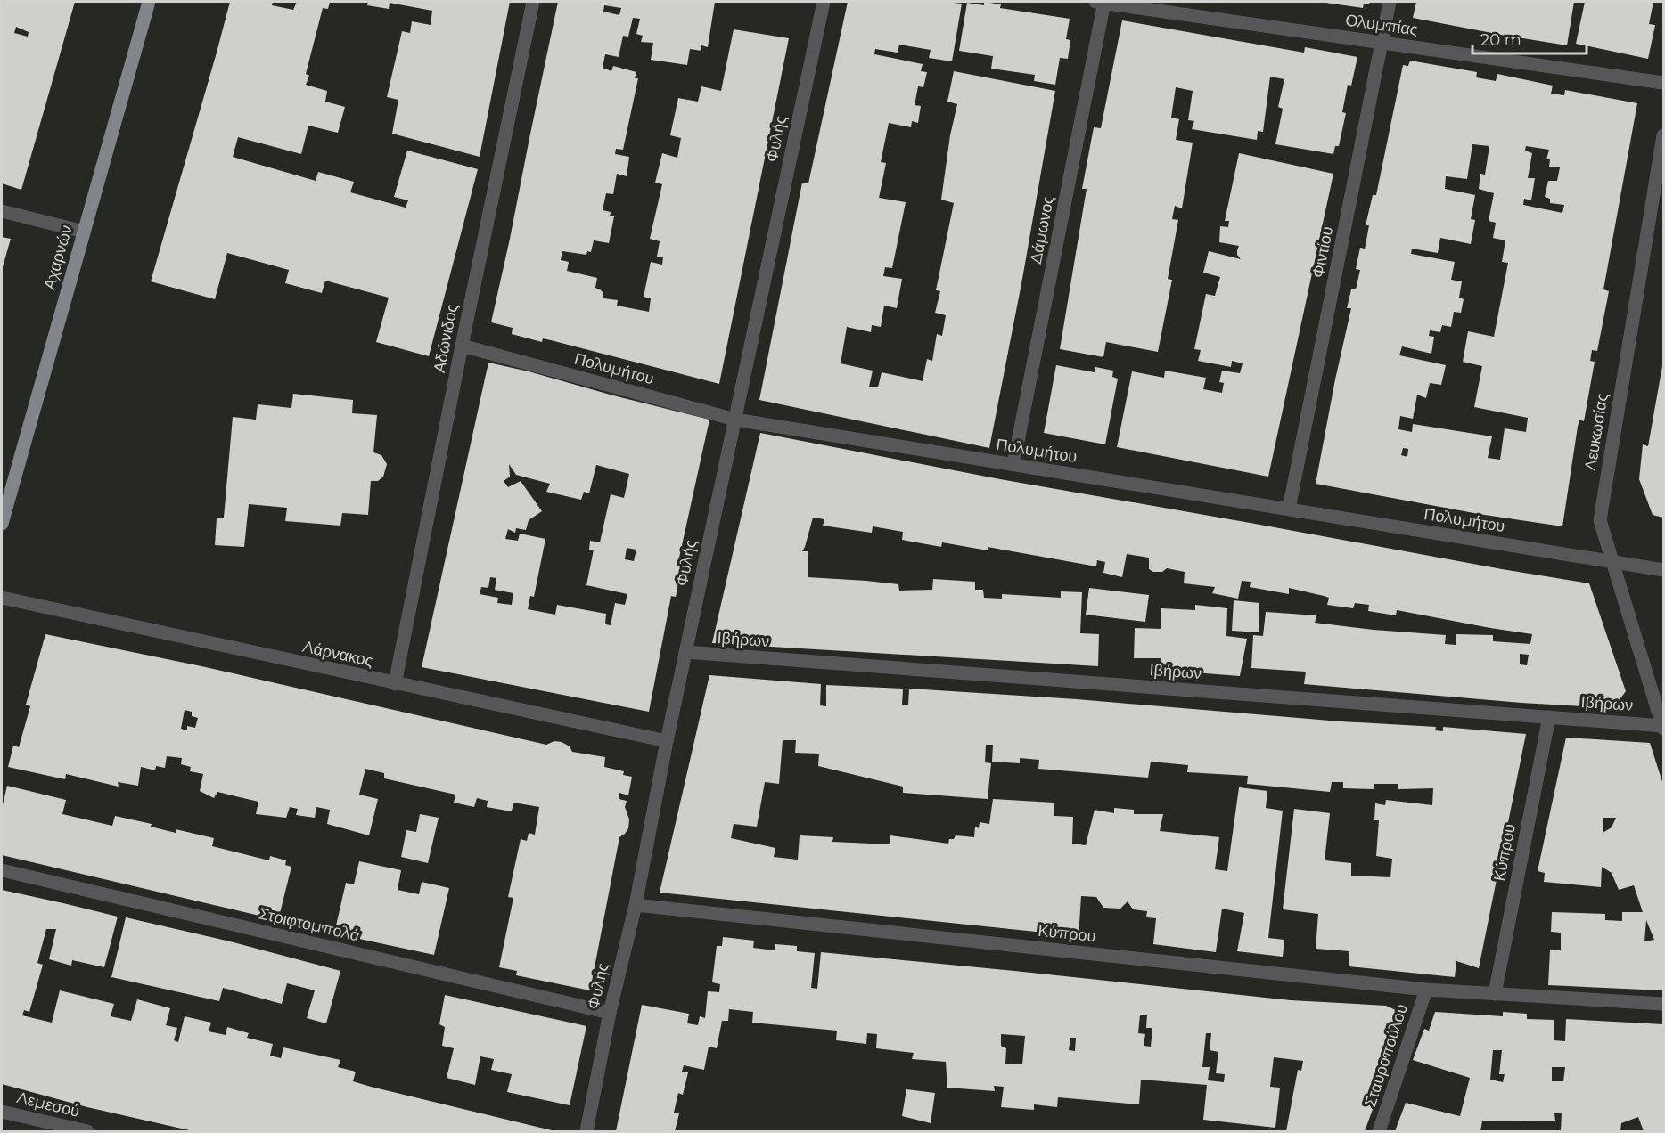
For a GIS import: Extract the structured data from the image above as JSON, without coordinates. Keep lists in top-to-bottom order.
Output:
{
  "streets": {
    "main road": ["Αχαρνών"],
    "street": [
      "Ολυμπίας",
      "Φυλής",
      "Δάμωνος",
      "Φιντίου",
      "Αδώνιδος",
      "Πολυμήτου",
      "Λευκωσίας",
      "Ιβήρων",
      "Λάρνακος",
      "Κύπρου",
      "Στριφτομπολά",
      "Σταυροπούλου",
      "Λεμεσού"
    ]
  },
  "crossings": [
    ["Ολυμπίας", "Δάμωνος"],
    ["Ολυμπίας", "Φιντίου"],
    ["Φυλής", "Πολυμήτου"],
    ["Φυλής", "Ιβήρων"],
    ["Φυλής", "Λάρνακος"],
    ["Φυλής", "Κύπρου"],
    ["Φυλής", "Στριφτομπολά"],
    ["Δάμωνος", "Πολυμήτου"],
    ["Φιντίου", "Πολυμήτου"],
    ["Αδώνιδος", "Πολυμήτου"],
    ["Αδώνιδος", "Λάρνακος"],
    ["Πολυμήτου", "Λευκωσίας"],
    ["Λευκωσίας", "Ιβήρων"],
    ["Ιβήρων", "Κύπρου"],
    ["Κύπρου", "Σταυροπούλου"]
  ],
  "scale_bar": "20 m"
}
